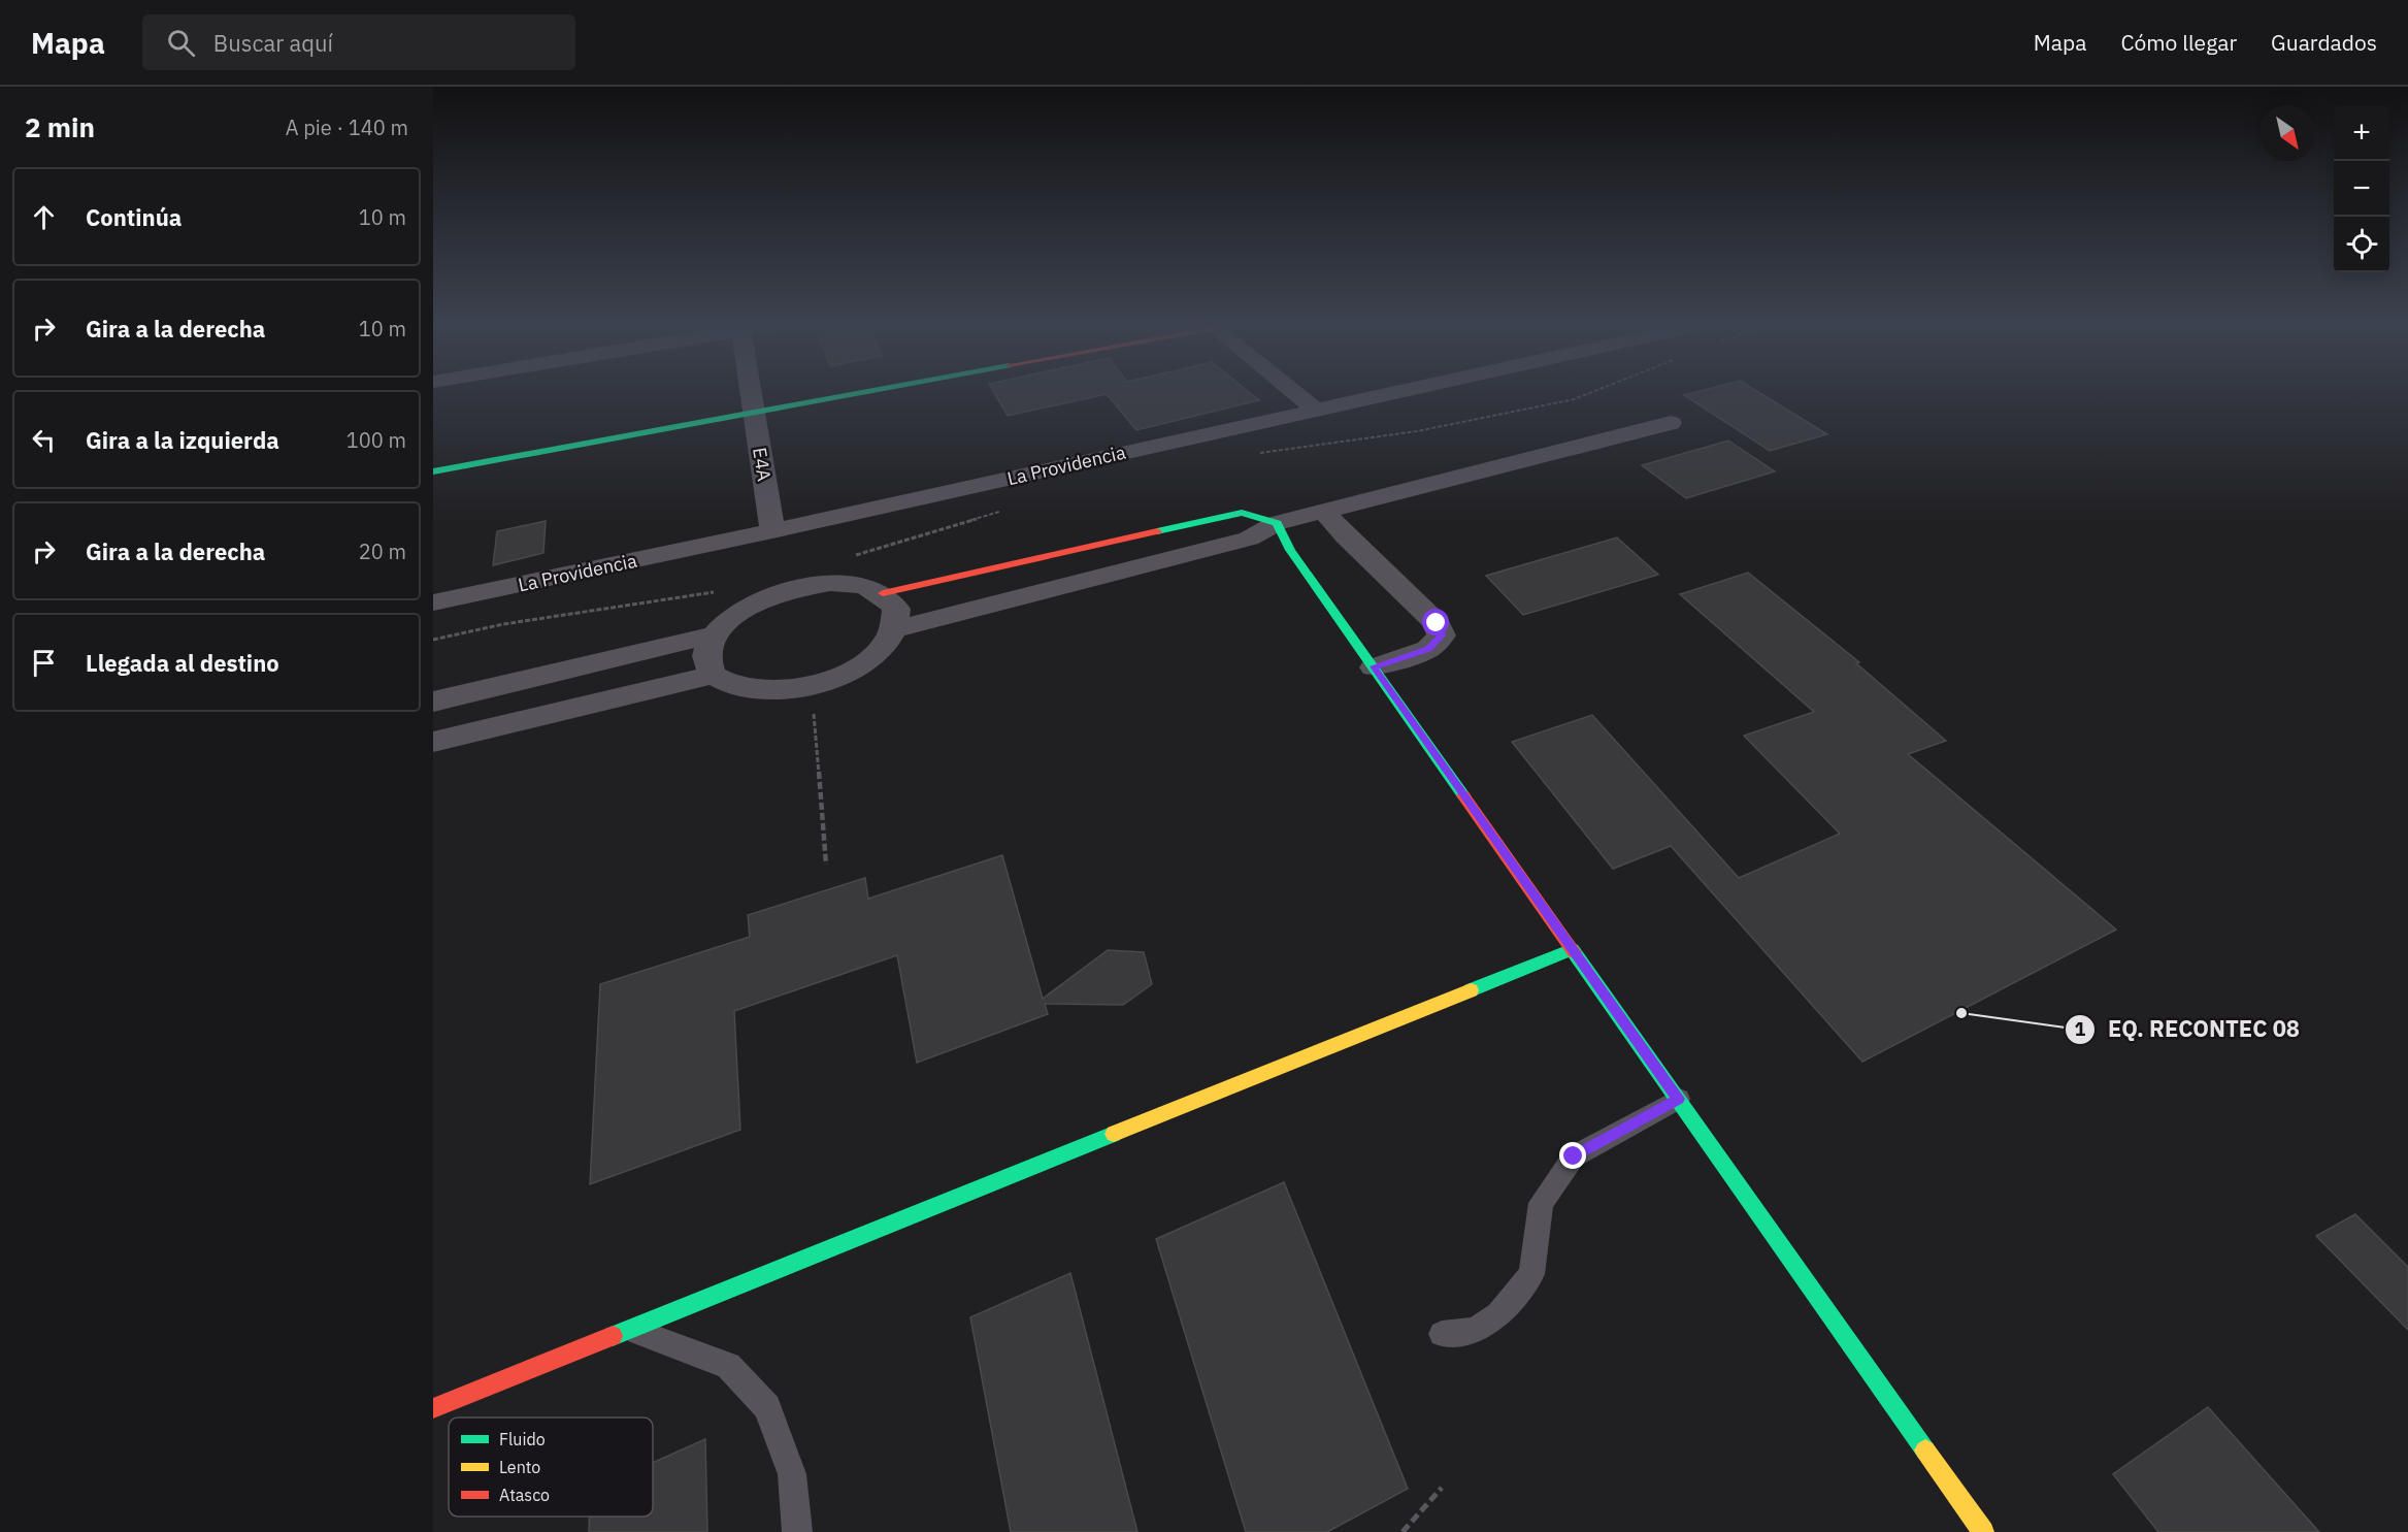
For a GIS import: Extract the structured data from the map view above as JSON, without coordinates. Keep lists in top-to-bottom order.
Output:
{
  "streets": {
    "street": ["E4A", "La Providencia"]
  },
  "crossings": [
    ["E4A", "La Providencia"]
  ],
  "places": ["EQ. RECONTEC 08"],
  "legend": ["Fluido", "Lento", "Atasco"],
  "north": "bottom right",
  "page": {
    "header": "Mapa",
    "search": "Buscar aquí",
    "nav": ["Mapa", "Cómo llegar", "Guardados"],
    "heading": ["2 min", "A pie · 140 m"],
    "map_buttons": ["+", "−"],
    "list": [
      ["Continúa", "10 m"],
      ["Gira a la derecha", "10 m"],
      ["Gira a la izquierda", "100 m"],
      ["Gira a la derecha", "20 m"],
      "Llegada al destino"
    ]
  }
}
